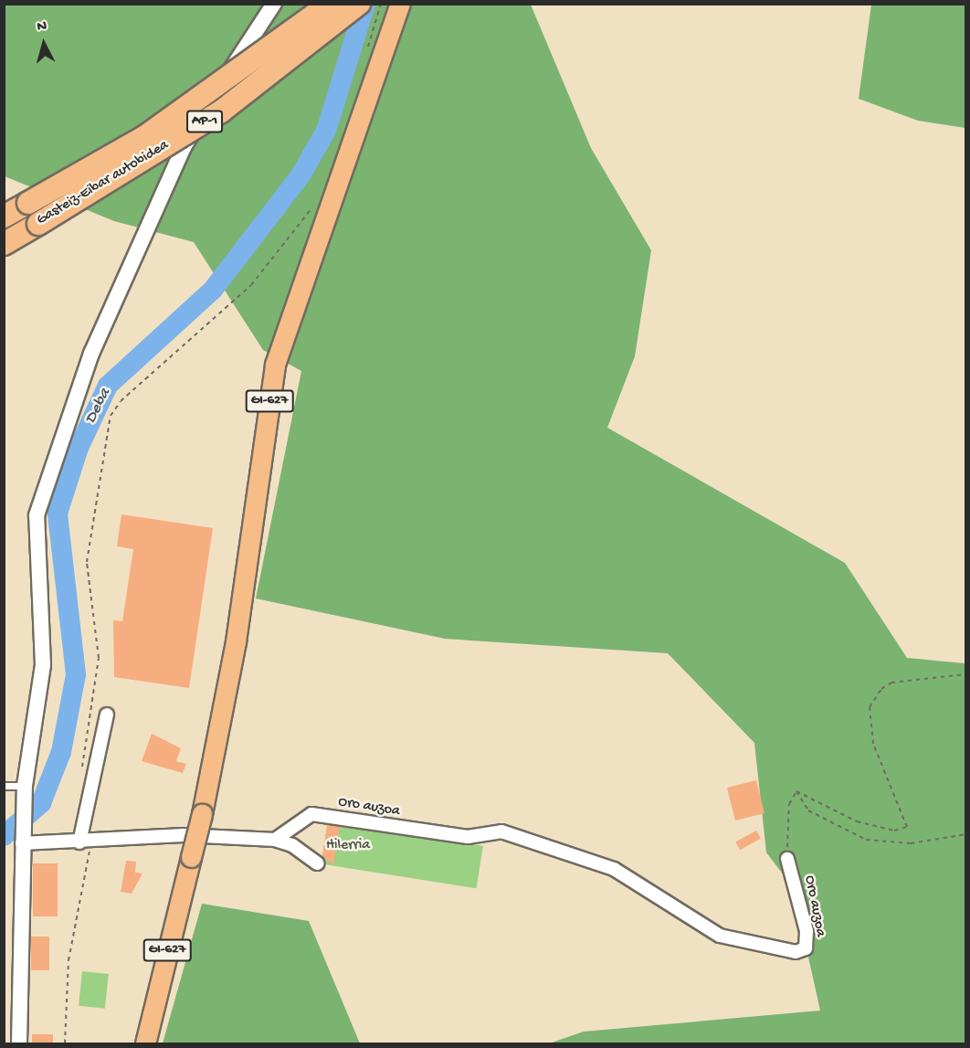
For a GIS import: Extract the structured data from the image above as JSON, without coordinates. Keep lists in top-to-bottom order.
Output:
{
  "streets": {
    "highway": ["AP-1", "Gasteiz-Eibar autobidea"],
    "main road": ["GI-627"],
    "street": ["Oro auzoa"]
  },
  "water": ["Deba"],
  "parks": ["Hilerria"],
  "north": "top"
}
